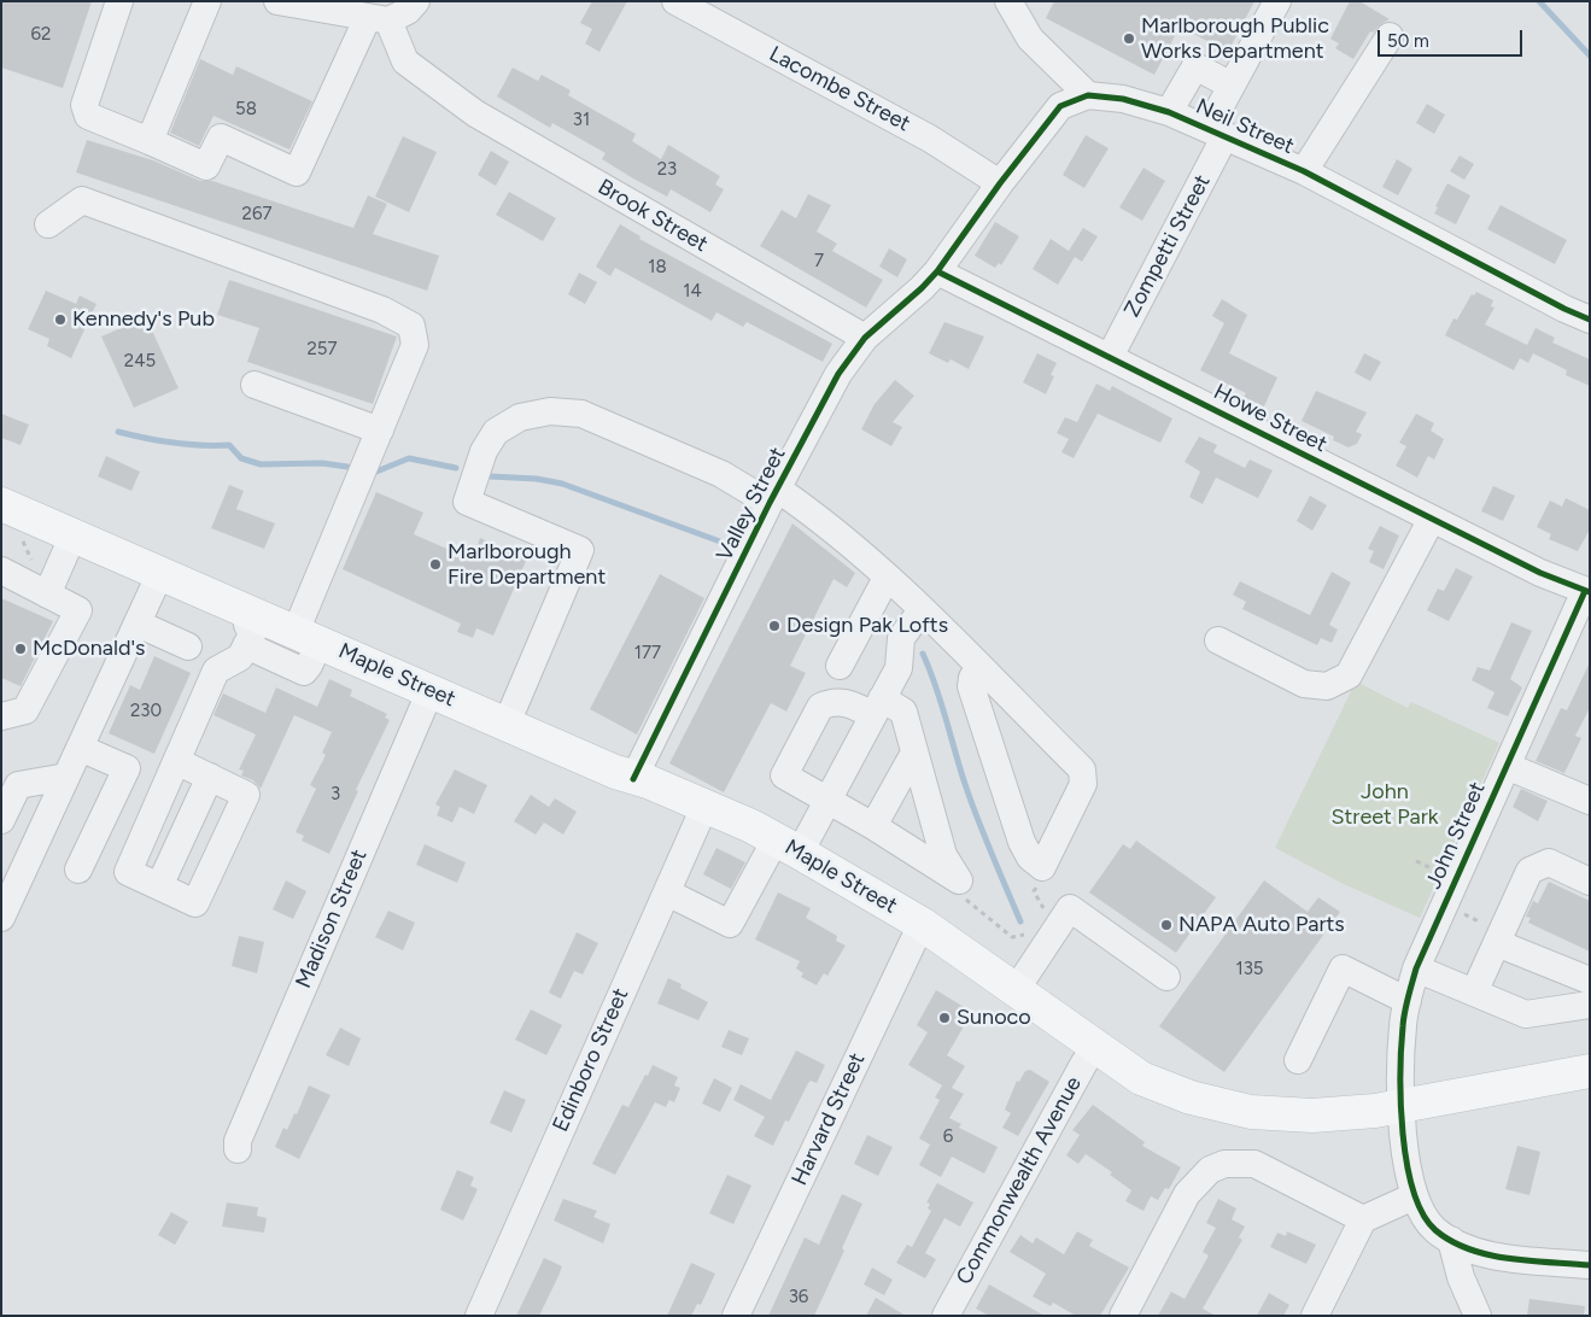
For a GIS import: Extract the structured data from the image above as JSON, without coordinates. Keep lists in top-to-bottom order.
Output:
{
  "streets": {
    "main road": ["Maple Street"],
    "street": [
      "Lacombe Street",
      "Neil Street",
      "Brook Street",
      "Zompetti Street",
      "Howe Street",
      "Valley Street",
      "John Street",
      "Madison Street",
      "Edinboro Street",
      "Harvard Street",
      "Commonwealth Avenue"
    ]
  },
  "crossings": [
    ["Lacombe Street", "Neil Street"],
    ["Neil Street", "Zompetti Street"],
    ["Neil Street", "Howe Street"],
    ["Neil Street", "Valley Street"],
    ["Brook Street", "Valley Street"],
    ["Zompetti Street", "Howe Street"],
    ["Howe Street", "Valley Street"],
    ["Howe Street", "John Street"],
    ["Valley Street", "Maple Street"],
    ["Maple Street", "John Street"],
    ["Maple Street", "Madison Street"],
    ["Maple Street", "Edinboro Street"],
    ["Maple Street", "Harvard Street"],
    ["Maple Street", "Commonwealth Avenue"]
  ],
  "parks": ["John Street Park"],
  "places": [
    "Marlborough Public Works Department",
    "Kennedy's Pub",
    "Marlborough Fire Department",
    "Design Pak Lofts",
    "McDonald's",
    "NAPA Auto Parts",
    "Sunoco"
  ],
  "house_numbers": [
    "62",
    "58",
    "31",
    "23",
    "267",
    "7",
    "18",
    "14",
    "257",
    "245",
    "177",
    "230",
    "3",
    "135",
    "6",
    "36"
  ],
  "scale_bar": "50 m"
}
